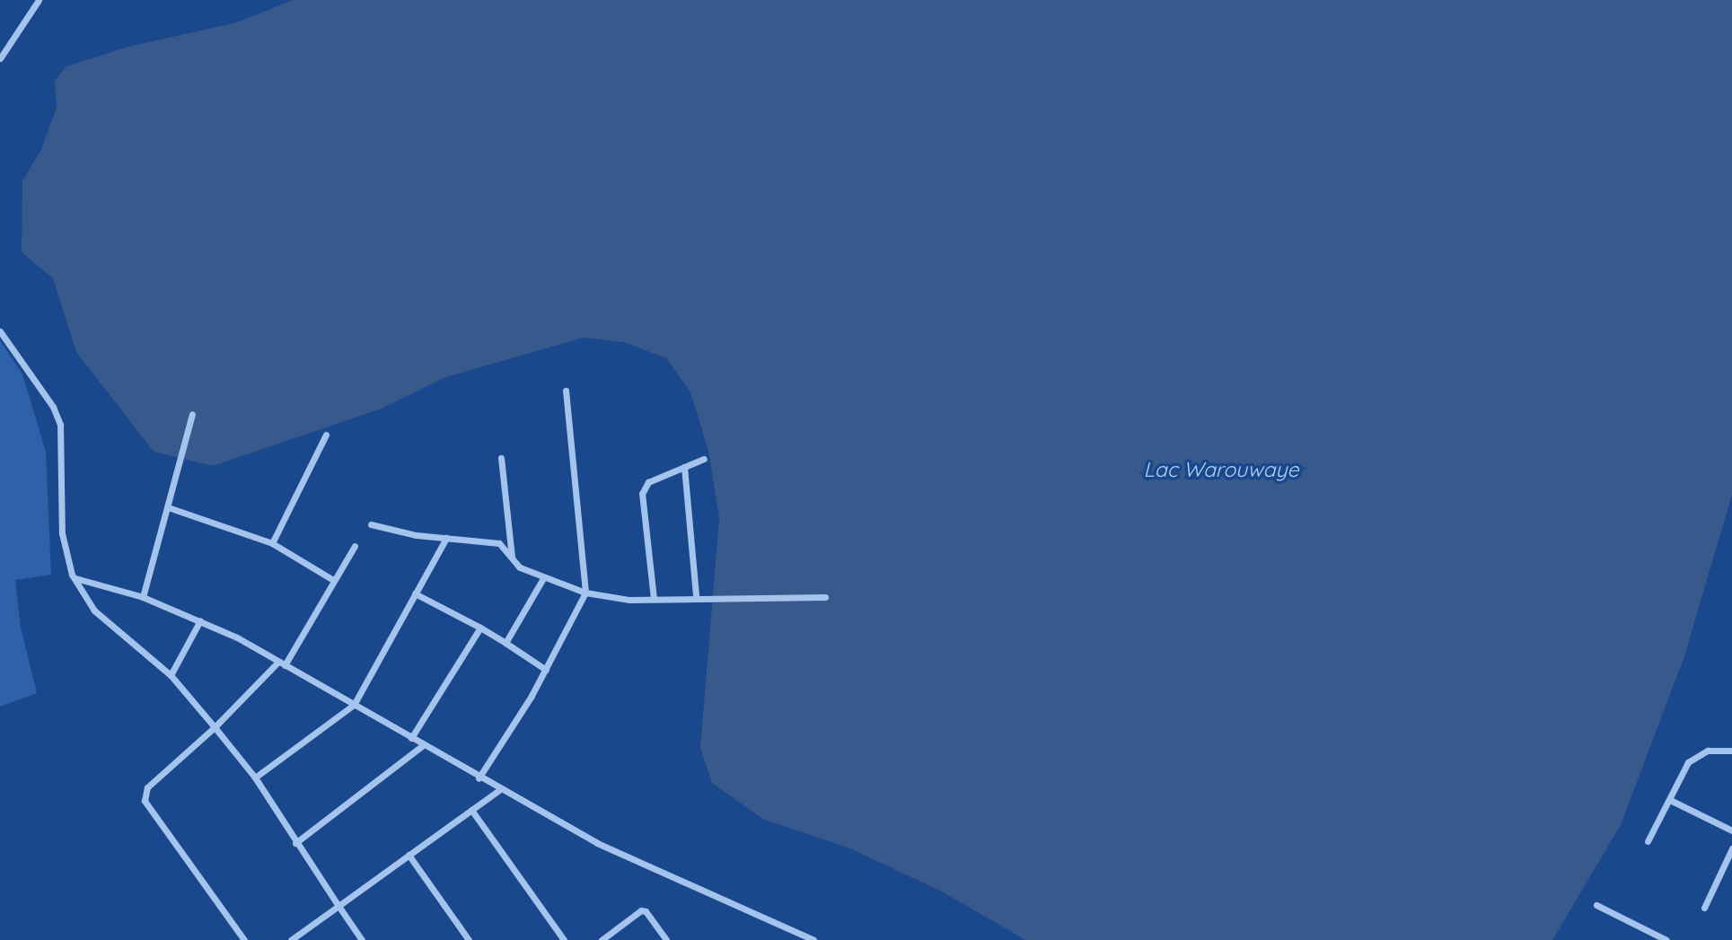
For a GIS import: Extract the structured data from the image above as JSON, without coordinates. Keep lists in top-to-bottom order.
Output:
{
  "water": ["Lac Warouwaye"]
}
